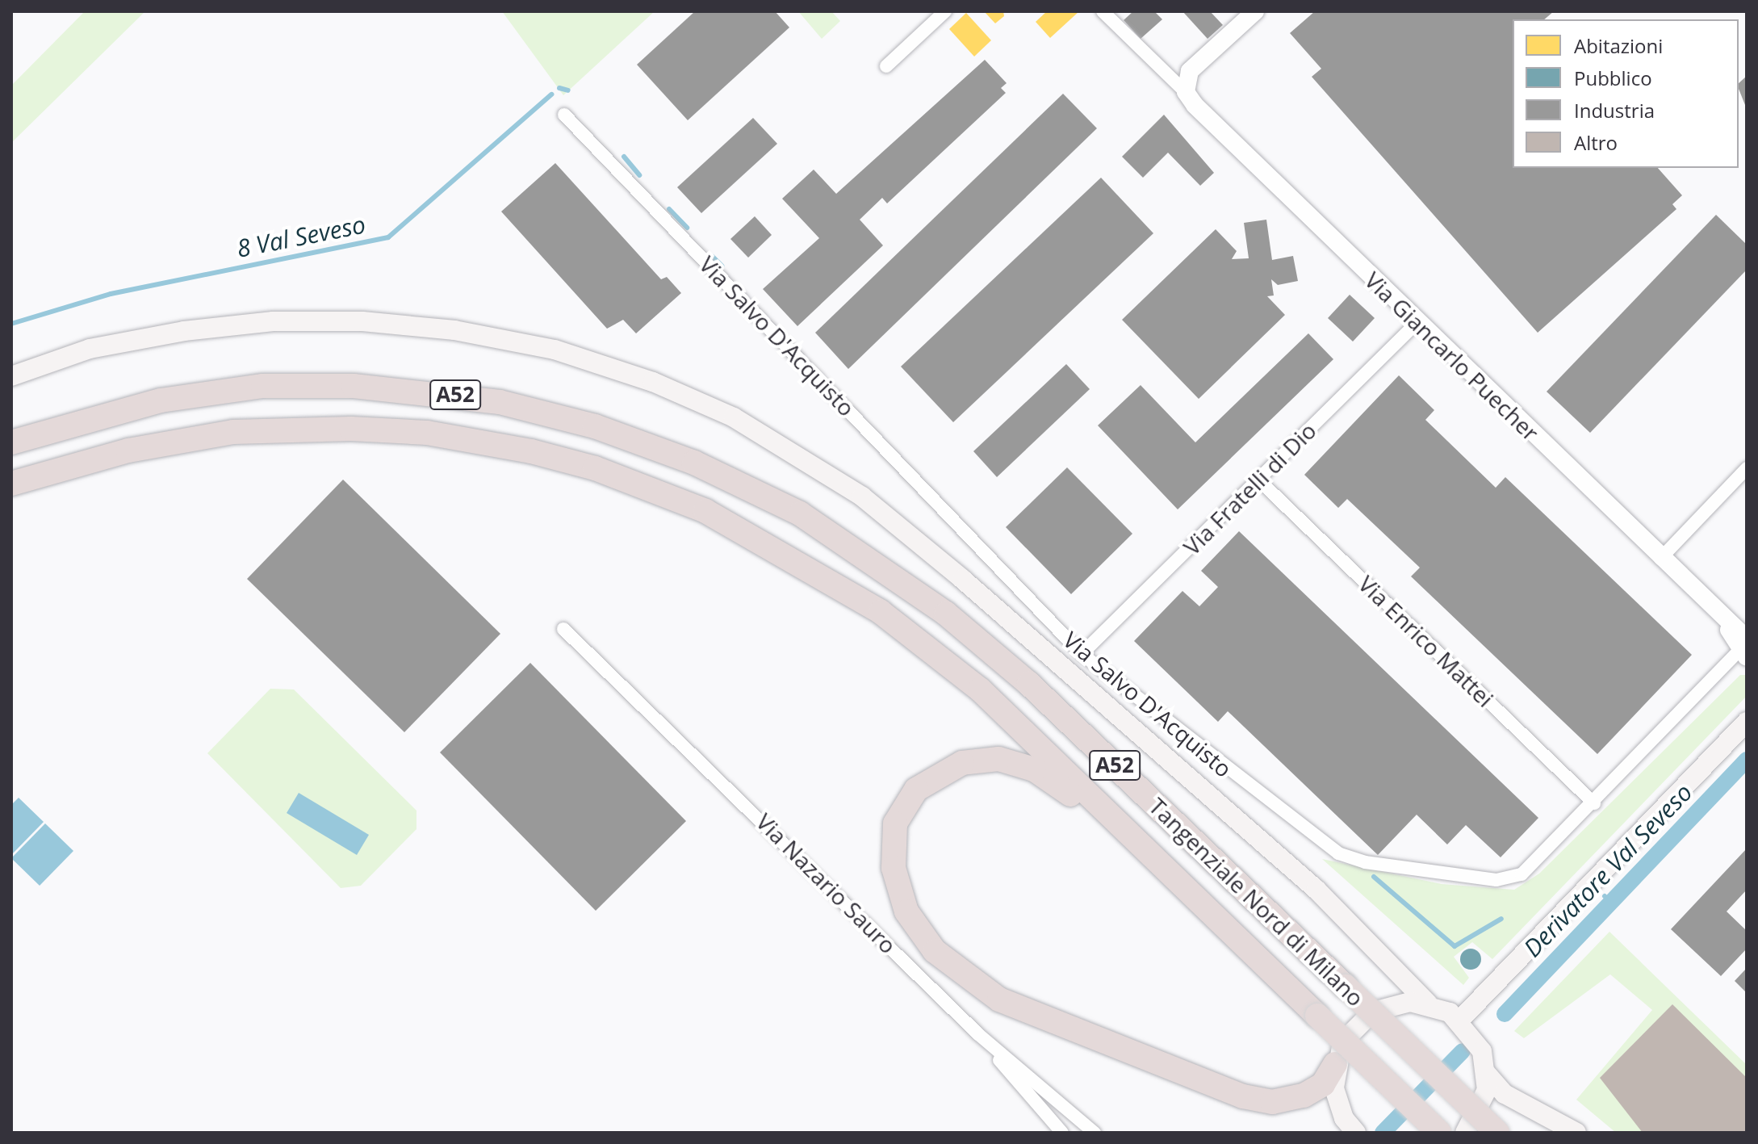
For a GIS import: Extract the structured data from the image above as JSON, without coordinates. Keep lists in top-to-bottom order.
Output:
{
  "streets": {
    "highway": ["A52", "Tangenziale Nord di Milano"],
    "street": [
      "Via Salvo D'Acquisto",
      "Via Giancarlo Puecher",
      "Via Fratelli di Dio",
      "Via Enrico Mattei",
      "Via Nazario Sauro"
    ]
  },
  "crossings": [
    ["Via Salvo D'Acquisto", "Via Giancarlo Puecher"],
    ["Via Salvo D'Acquisto", "Via Fratelli di Dio"],
    ["Via Salvo D'Acquisto", "Via Enrico Mattei"],
    ["Via Giancarlo Puecher", "Via Fratelli di Dio"],
    ["Via Fratelli di Dio", "Via Enrico Mattei"]
  ],
  "water": ["8 Val Seveso", "Derivatore Val Seveso"],
  "legend": [
    "Abitazioni",
    "Pubblico",
    "Industria",
    "Altro"
  ]
}
